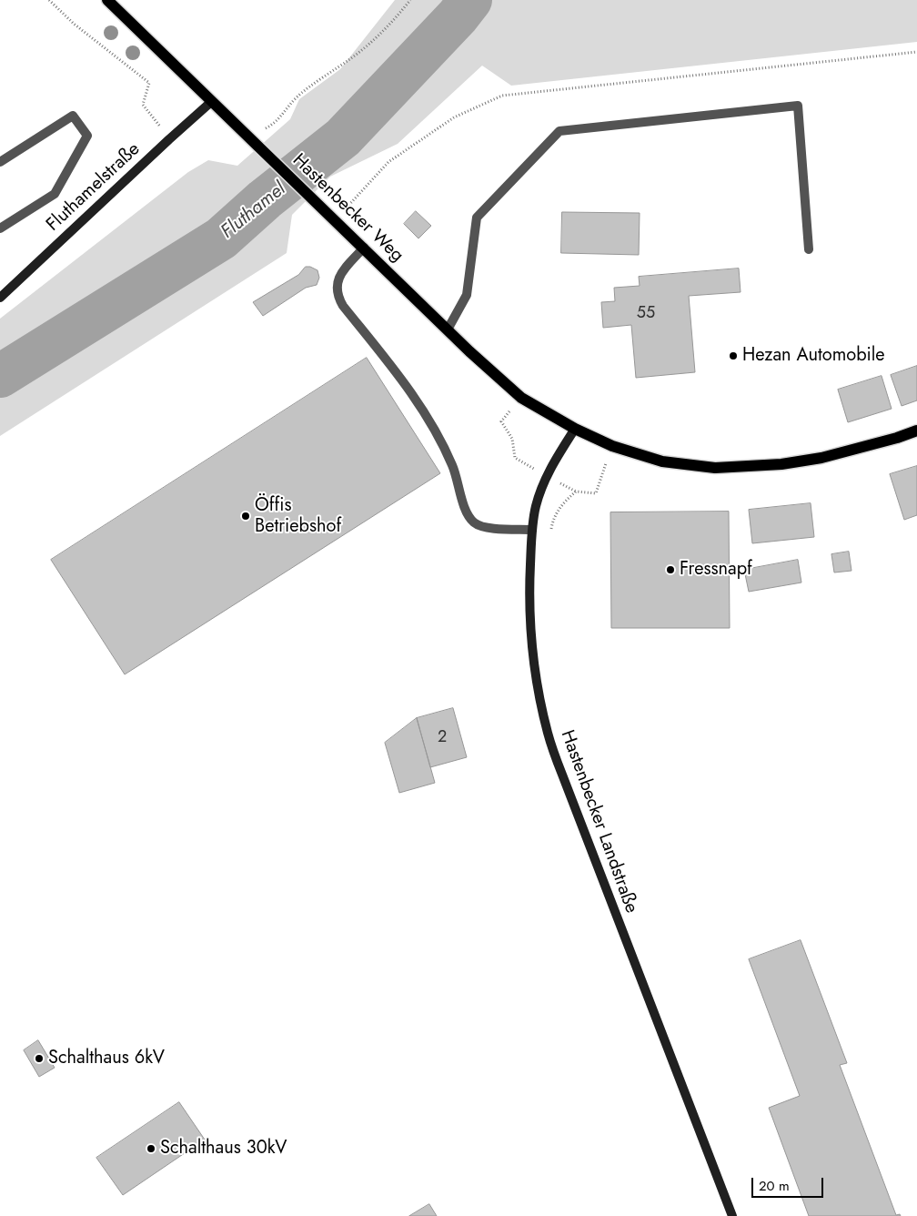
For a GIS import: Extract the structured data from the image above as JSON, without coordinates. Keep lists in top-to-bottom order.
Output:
{
  "streets": {
    "main road": ["Fluthamelstraße", "Hastenbecker Weg", "Hastenbecker Landstraße"]
  },
  "crossings": [
    ["Fluthamelstraße", "Hastenbecker Weg"],
    ["Hastenbecker Weg", "Hastenbecker Landstraße"]
  ],
  "water": ["Fluthamel"],
  "places": [
    "Hezan Automobile",
    "Öffis Betriebshof",
    "Fressnapf",
    "Schalthaus 6kV",
    "Schalthaus 30kV"
  ],
  "house_numbers": ["55", "2"],
  "scale_bar": "20 m"
}
